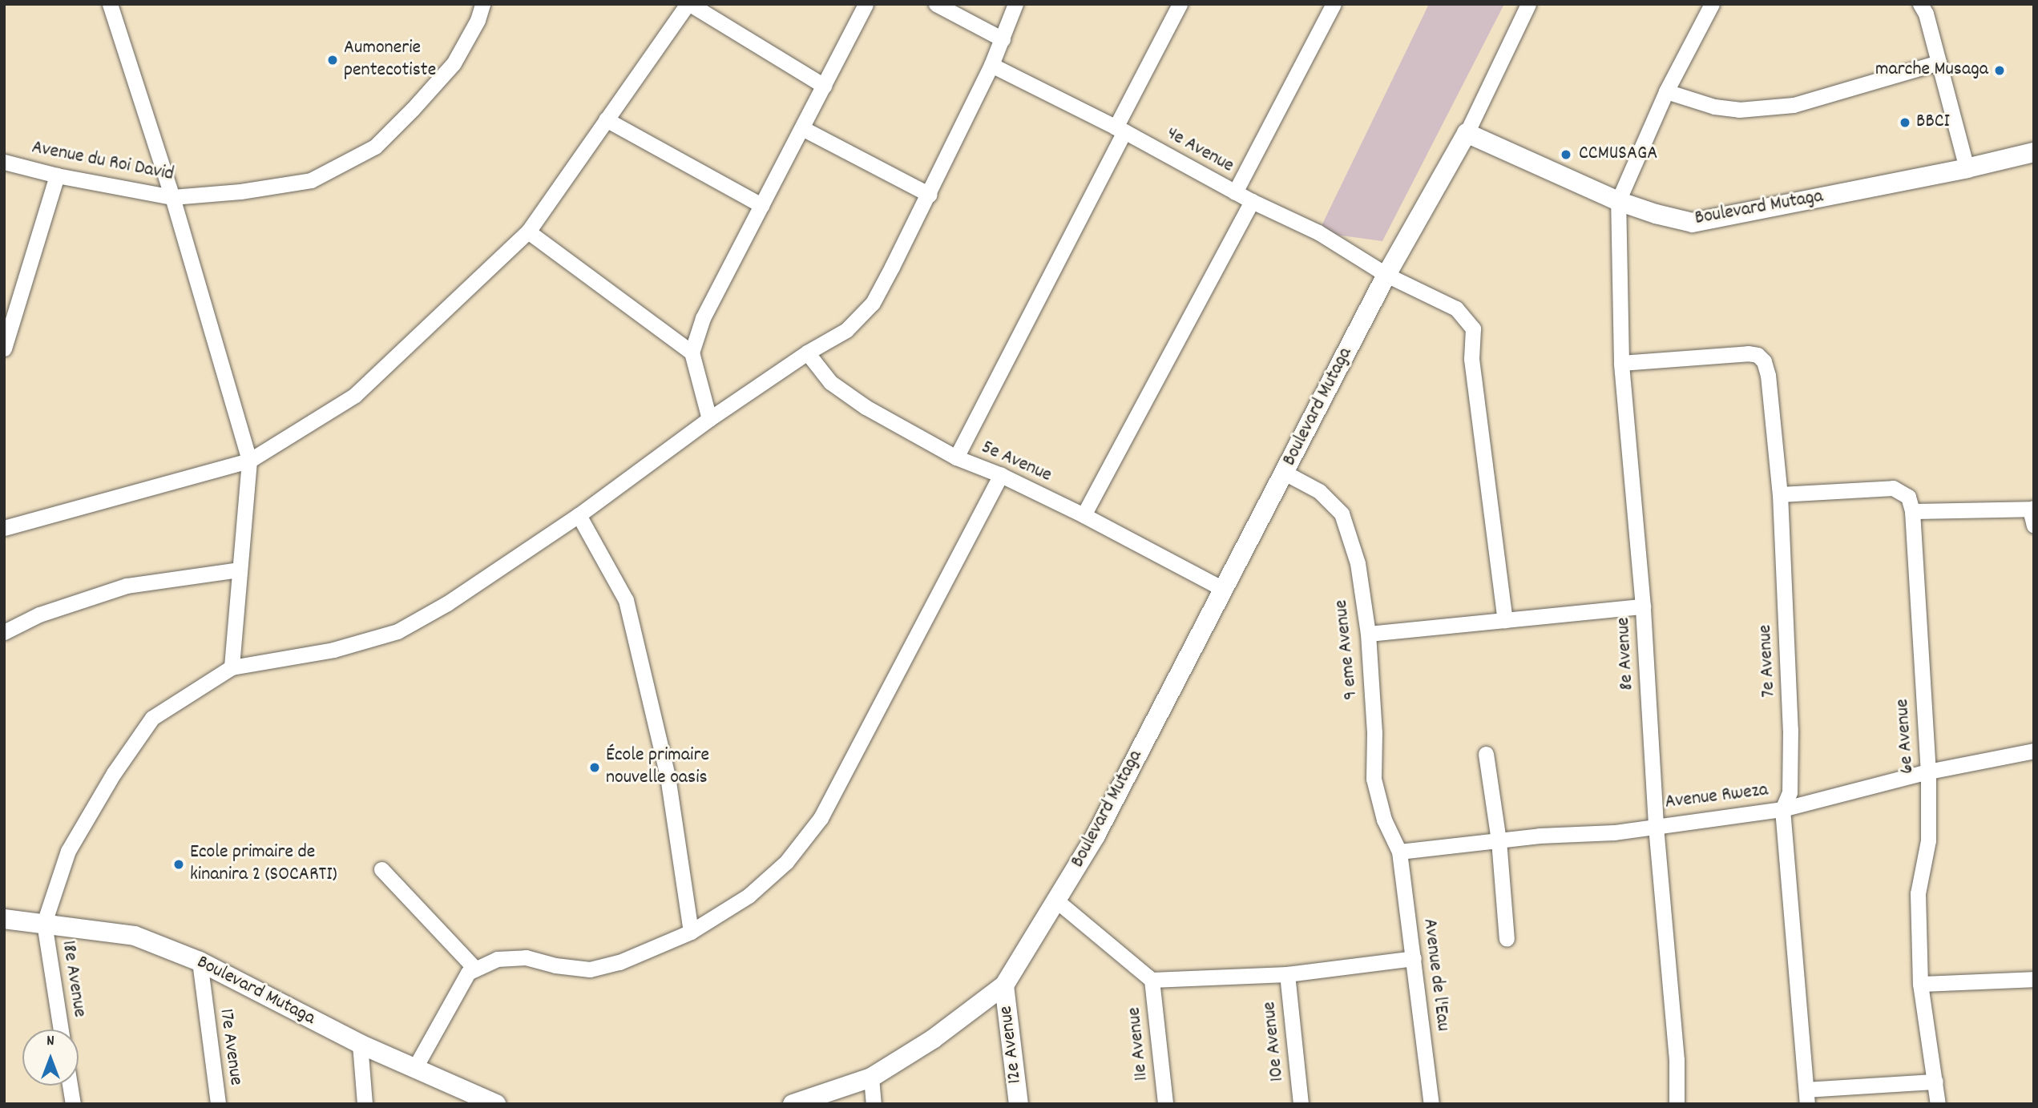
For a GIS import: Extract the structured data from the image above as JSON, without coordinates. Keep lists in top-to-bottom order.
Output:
{
  "streets": {
    "street": [
      "4e Avenue",
      "Avenue du Roi David",
      "Boulevard Mutaga",
      "5e Avenue",
      "9 eme Avenue",
      "8e Avenue",
      "7e Avenue",
      "6e Avenue",
      "Avenue Rweza",
      "Avenue de l'Eau",
      "18e Avenue",
      "10e Avenue",
      "11e Avenue",
      "12e Avenue",
      "17e Avenue"
    ]
  },
  "crossings": [
    ["4e Avenue", "Boulevard Mutaga"],
    ["Boulevard Mutaga", "5e Avenue"],
    ["Boulevard Mutaga", "9 eme Avenue"],
    ["Boulevard Mutaga", "8e Avenue"],
    ["Boulevard Mutaga", "18e Avenue"],
    ["Boulevard Mutaga", "12e Avenue"],
    ["Boulevard Mutaga", "17e Avenue"],
    ["9 eme Avenue", "Avenue Rweza"],
    ["9 eme Avenue", "Avenue de l'Eau"],
    ["8e Avenue", "7e Avenue"],
    ["8e Avenue", "Avenue Rweza"],
    ["7e Avenue", "Avenue Rweza"],
    ["6e Avenue", "Avenue Rweza"],
    ["Avenue Rweza", "Avenue de l'Eau"]
  ],
  "places": [
    "Aumonerie pentecotiste",
    "marche Musaga",
    "BBCI",
    "CCMUSAGA",
    "École primaire nouvelle oasis",
    "Ecole primaire de kinanira 2 (SOCARTI)"
  ],
  "north": "top"
}
